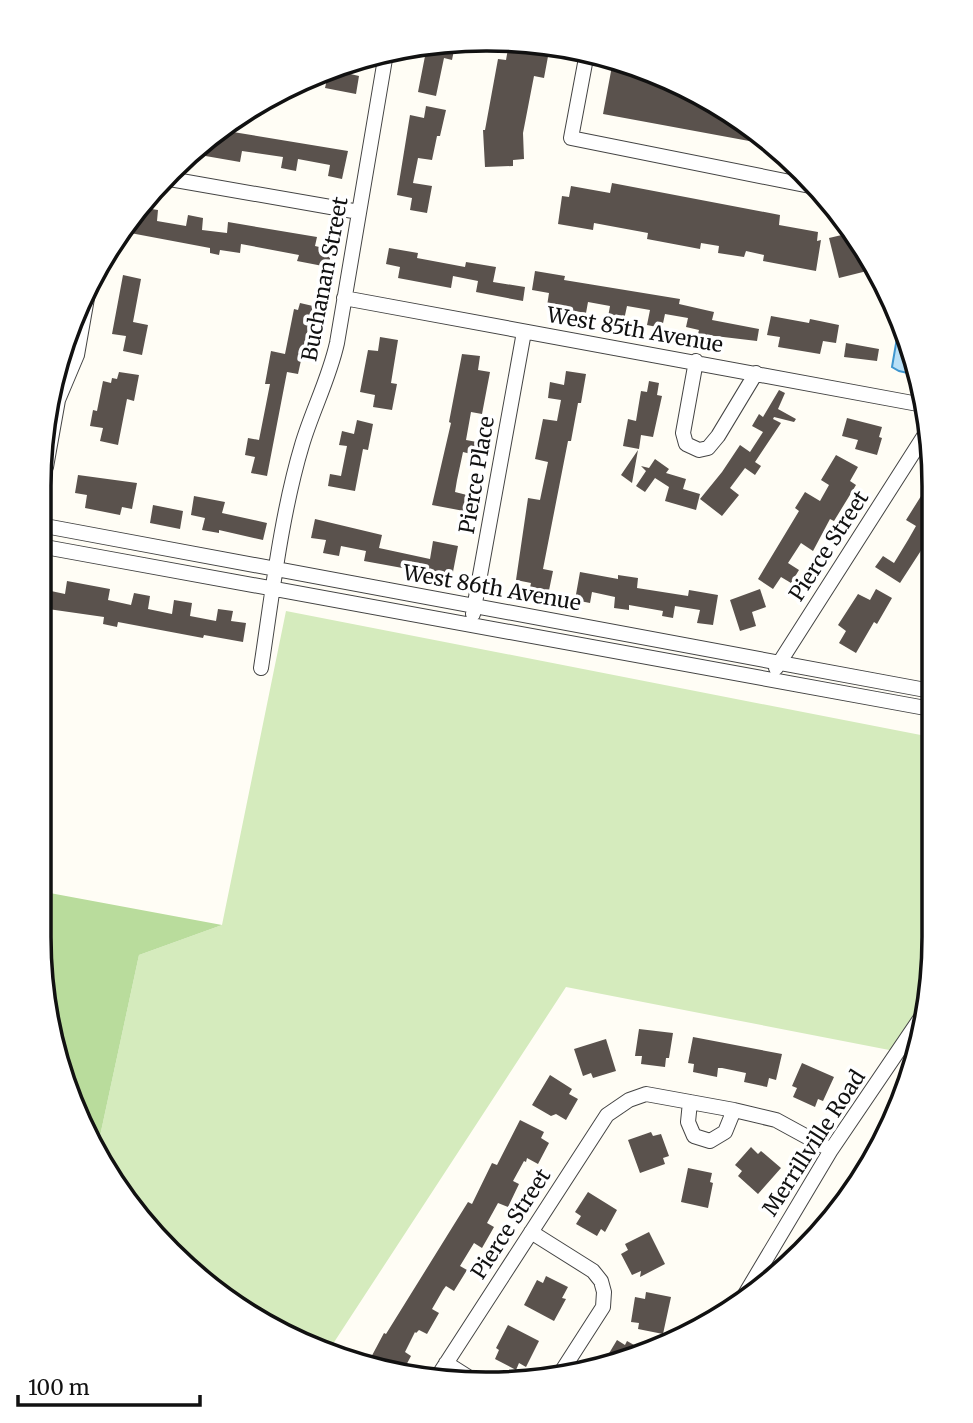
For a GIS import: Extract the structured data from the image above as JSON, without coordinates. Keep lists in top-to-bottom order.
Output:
{
  "streets": {
    "street": [
      "Buchanan Street",
      "West 85th Avenue",
      "Pierce Place",
      "Pierce Street",
      "West 86th Avenue",
      "Merrillville Road"
    ]
  },
  "crossings": [
    ["Buchanan Street", "West 85th Avenue"],
    ["Buchanan Street", "West 86th Avenue"],
    ["West 85th Avenue", "Pierce Place"],
    ["Pierce Place", "West 86th Avenue"],
    ["Pierce Street", "West 86th Avenue"]
  ],
  "scale_bar": "100 m"
}
